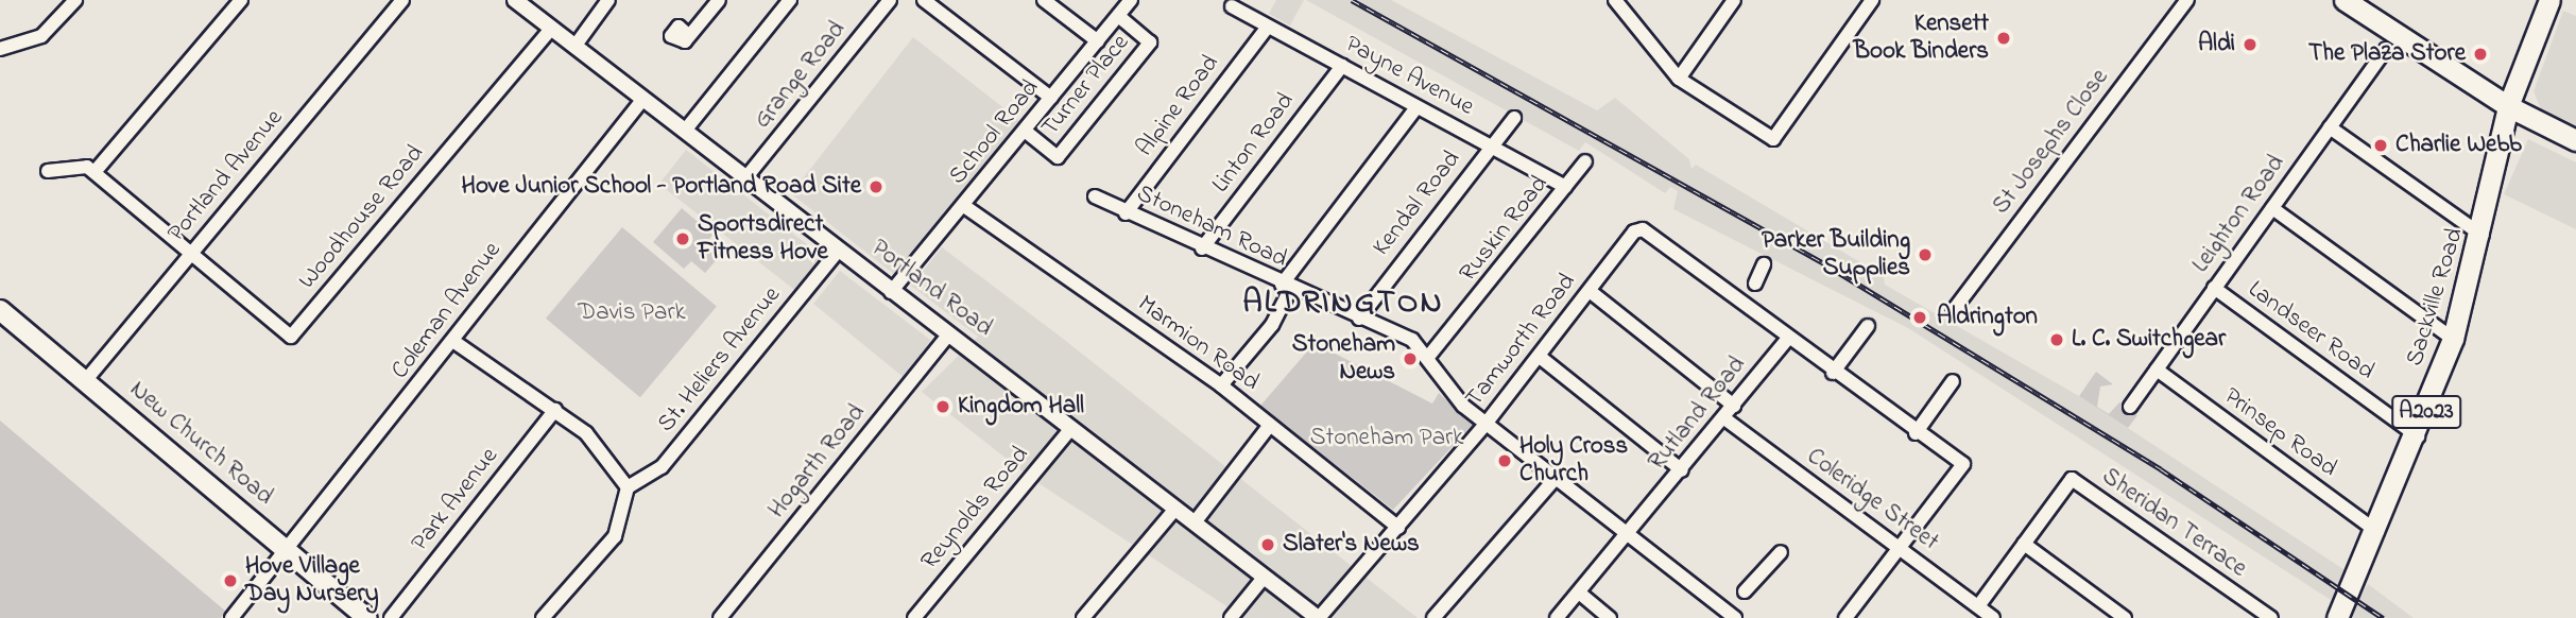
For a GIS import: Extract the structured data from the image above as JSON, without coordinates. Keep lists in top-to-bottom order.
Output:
{
  "streets": {
    "main road": ["Sackville Road", "A2023", "New Church Road"],
    "street": [
      "Grange Road",
      "Payne Avenue",
      "Turner Place",
      "Alpine Road",
      "School Road",
      "St Josephs Close",
      "Linton Road",
      "Portland Avenue",
      "Kendal Road",
      "Leighton Road",
      "Woodhouse Road",
      "Stoneham Road",
      "Ruskin Road",
      "Portland Road",
      "Coleman Avenue",
      "Landseer Road",
      "Tamworth Road",
      "Marmion Road",
      "St. Heliers Avenue",
      "Rutland Road",
      "Prinsep Road",
      "Hogarth Road",
      "Park Avenue",
      "Coleridge Street",
      "Reynolds Road",
      "Sheridan Terrace"
    ]
  },
  "crossings": [
    ["Grange Road", "Portland Road"],
    ["Payne Avenue", "Alpine Road"],
    ["Payne Avenue", "Linton Road"],
    ["Payne Avenue", "Kendal Road"],
    ["Payne Avenue", "Ruskin Road"],
    ["Turner Place", "School Road"],
    ["Alpine Road", "Stoneham Road"],
    ["School Road", "Portland Road"],
    ["School Road", "Marmion Road"],
    ["Linton Road", "Stoneham Road"],
    ["Portland Avenue", "Woodhouse Road"],
    ["Portland Avenue", "New Church Road"],
    ["Kendal Road", "Stoneham Road"],
    ["Leighton Road", "Landseer Road"],
    ["Leighton Road", "Prinsep Road"],
    ["Woodhouse Road", "Portland Road"],
    ["Stoneham Road", "Ruskin Road"],
    ["Stoneham Road", "Tamworth Road"],
    ["Stoneham Road", "Rutland Road"],
    ["Portland Road", "Coleman Avenue"],
    ["Portland Road", "Tamworth Road"],
    ["Portland Road", "St. Heliers Avenue"],
    ["Portland Road", "Hogarth Road"],
    ["Portland Road", "Reynolds Road"],
    ["Sackville Road", "Landseer Road"],
    ["Sackville Road", "A2023"],
    ["Sackville Road", "Prinsep Road"],
    ["Coleman Avenue", "New Church Road"],
    ["Tamworth Road", "Marmion Road"],
    ["Rutland Road", "Coleridge Street"],
    ["Coleridge Street", "Sheridan Terrace"]
  ],
  "districts": ["ALDRINGTON"],
  "parks": ["Davis Park", "Stoneham Park"],
  "places": [
    "Kensett Book Binders",
    "Aldi",
    "The Plaza Store",
    "Charlie Webb",
    "Hove Junior School - Portland Road Site",
    "Sportsdirect Fitness Hove",
    "Parker Building Supplies",
    "Aldrington",
    "L. C. Switchgear",
    "Stoneham News",
    "Kingdom Hall",
    "Holy Cross Church",
    "Slater's News",
    "Hove Village Day Nursery"
  ]
}
